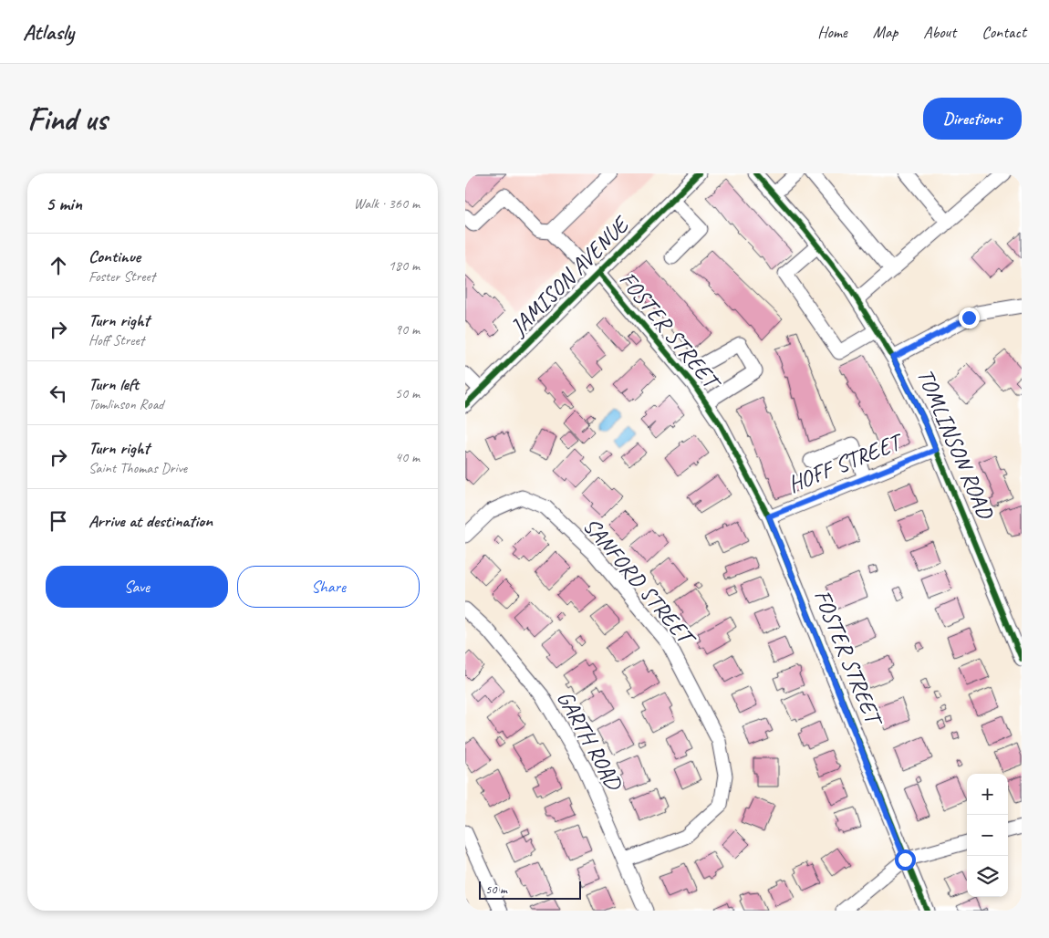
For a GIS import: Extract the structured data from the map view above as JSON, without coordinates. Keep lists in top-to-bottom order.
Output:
{
  "streets": {
    "street": [
      "JAMISON AVENUE",
      "FOSTER STREET",
      "TOMLINSON ROAD",
      "HOFF STREET",
      "SANFORD STREET",
      "GARTH ROAD"
    ]
  },
  "crossings": [
    ["JAMISON AVENUE", "FOSTER STREET"],
    ["FOSTER STREET", "HOFF STREET"],
    ["TOMLINSON ROAD", "HOFF STREET"],
    ["SANFORD STREET", "GARTH ROAD"]
  ],
  "scale_bar": "50 m",
  "page": {
    "header": "Atlasly",
    "nav": [
      "Home",
      "Map",
      "About",
      "Contact"
    ],
    "buttons": [
      "Directions",
      ["Save", "Share"]
    ],
    "title": "Find us",
    "heading": ["5 min", "Walk · 360 m"],
    "list": [
      ["Continue", "Foster Street", "180 m"],
      ["Turn right", "Hoff Street", "90 m"],
      ["Turn left", "Tomlinson Road", "50 m"],
      ["Turn right", "Saint Thomas Drive", "40 m"],
      "Arrive at destination"
    ],
    "map_buttons": ["+", "−"],
    "scale": "50 m"
  }
}
